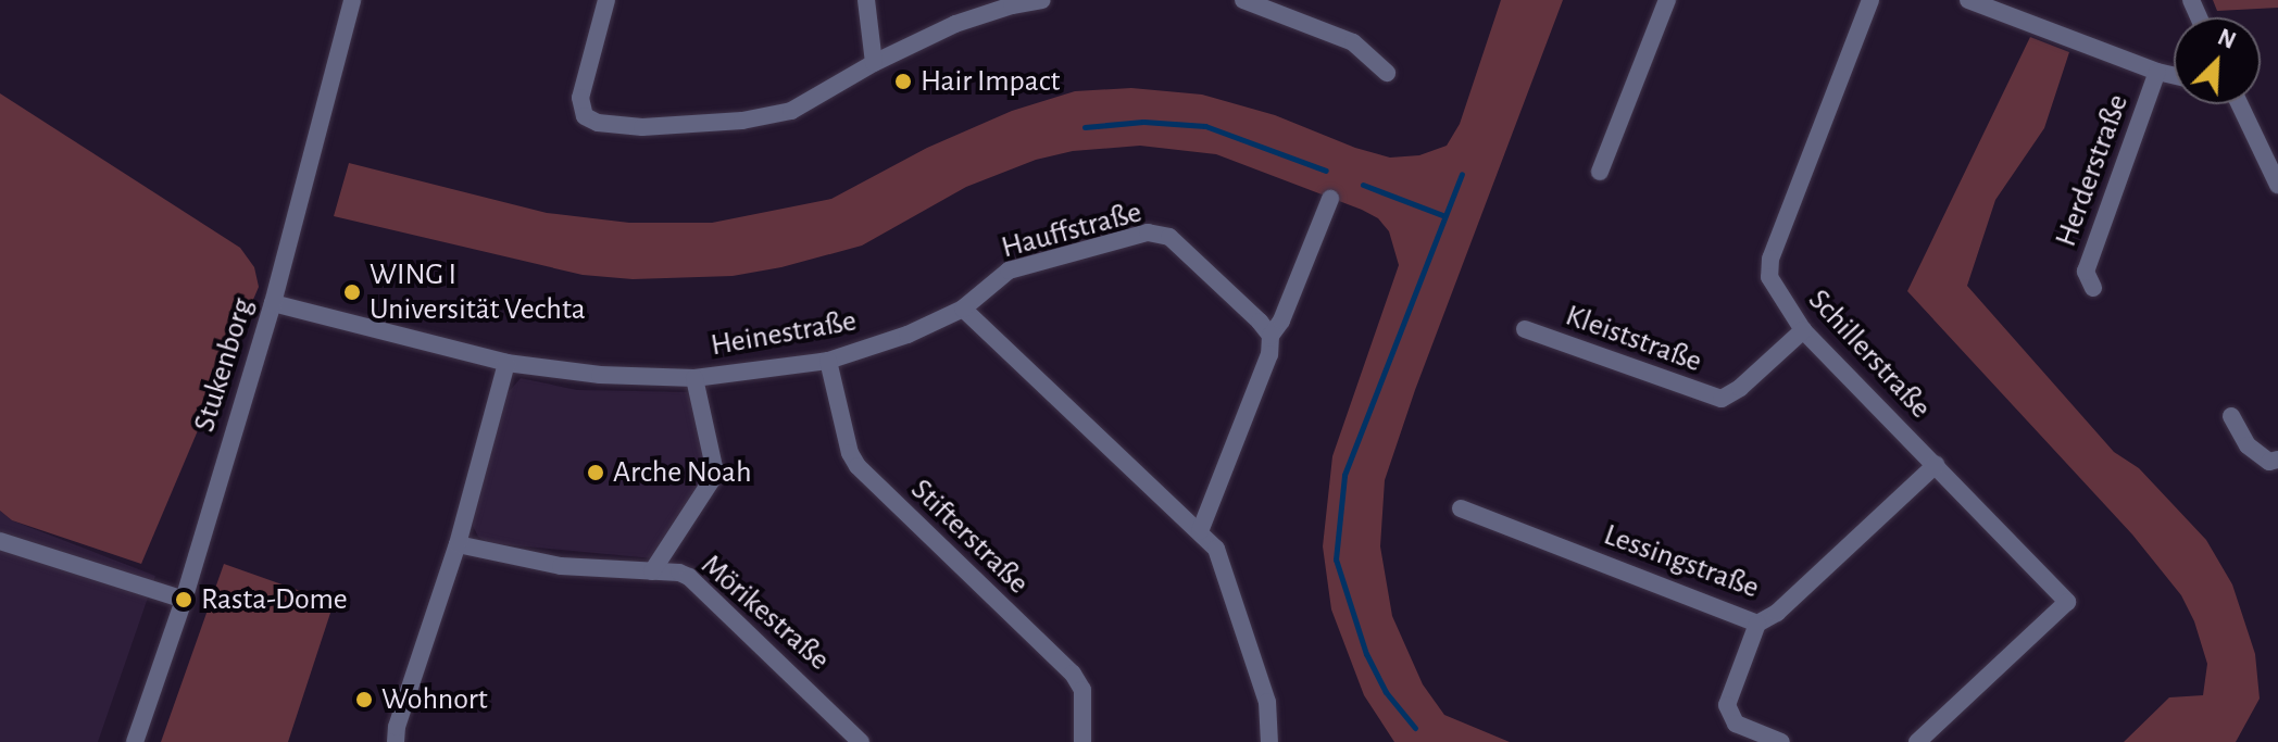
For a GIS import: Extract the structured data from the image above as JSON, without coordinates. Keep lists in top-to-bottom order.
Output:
{
  "streets": {
    "street": [
      "Herderstraße",
      "Hauffstraße",
      "Heinestraße",
      "Kleiststraße",
      "Schillerstraße",
      "Stukenborg",
      "Stifterstraße",
      "Lessingstraße",
      "Mörikestraße"
    ]
  },
  "crossings": [
    ["Hauffstraße", "Heinestraße"],
    ["Heinestraße", "Stukenborg"],
    ["Heinestraße", "Stifterstraße"],
    ["Kleiststraße", "Schillerstraße"],
    ["Schillerstraße", "Lessingstraße"]
  ],
  "places": [
    "Hair Impact",
    "WING I Universität Vechta",
    "Arche Noah",
    "Rasta-Dome",
    "Wohnort"
  ],
  "north": "top right"
}
